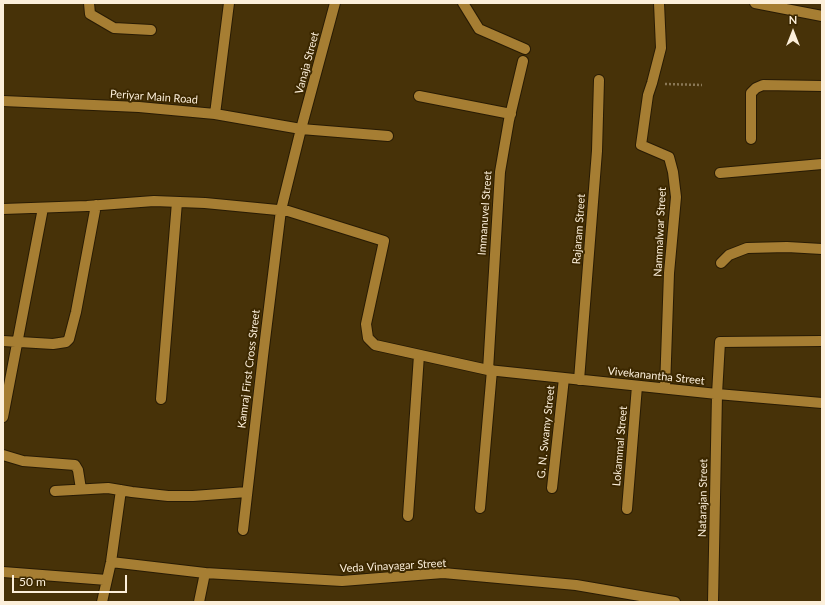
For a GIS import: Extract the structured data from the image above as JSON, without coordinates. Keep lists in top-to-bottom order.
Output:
{
  "streets": {
    "street": [
      "Vanaja Street",
      "Periyar Main Road",
      "Immanuvel Street",
      "Rajaram Street",
      "Nammalwar Street",
      "Kamraj First Cross Street",
      "Vivekanantha Street",
      "G. N. Swamy Street",
      "Lokammal Street",
      "Natarajan Street",
      "Veda Vinayagar Street"
    ]
  },
  "crossings": [
    ["Vanaja Street", "Periyar Main Road"],
    ["Vanaja Street", "Kamraj First Cross Street"],
    ["Vanaja Street", "Vivekanantha Street"],
    ["Immanuvel Street", "Vivekanantha Street"],
    ["Rajaram Street", "Vivekanantha Street"],
    ["Nammalwar Street", "Vivekanantha Street"],
    ["Kamraj First Cross Street", "Vivekanantha Street"],
    ["Vivekanantha Street", "G. N. Swamy Street"],
    ["Vivekanantha Street", "Lokammal Street"],
    ["Vivekanantha Street", "Natarajan Street"]
  ],
  "scale_bar": "50 m",
  "north": "top"
}
